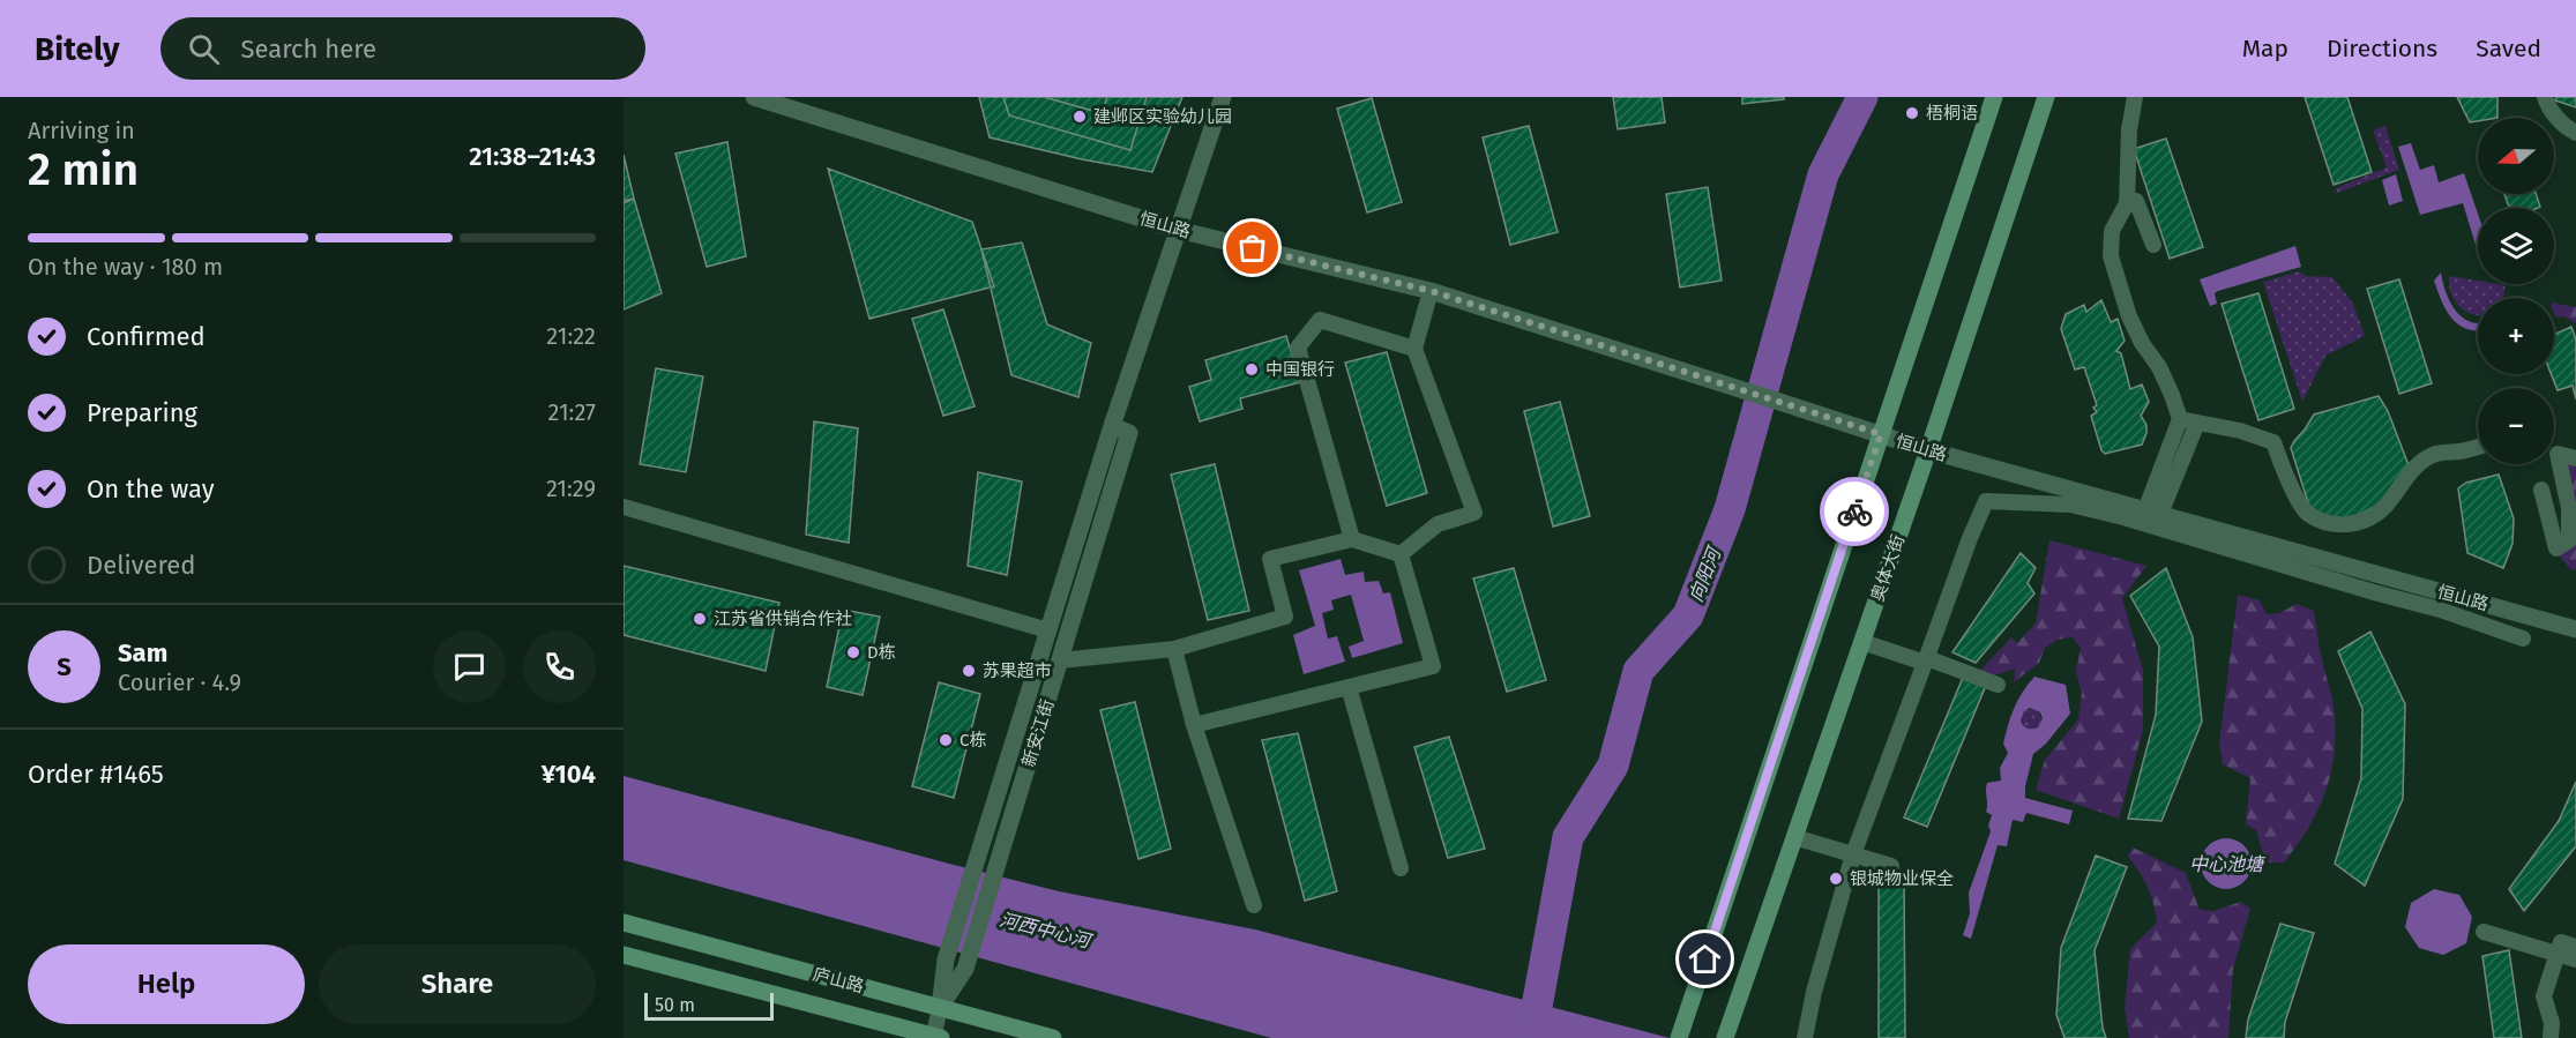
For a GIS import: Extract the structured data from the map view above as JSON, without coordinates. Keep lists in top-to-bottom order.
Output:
{
  "streets": {
    "main road": ["奥体大街", "庐山路"],
    "street": ["恒山路", "新安江街"]
  },
  "crossings": [
    ["恒山路", "奥体大街"],
    ["恒山路", "新安江街"],
    ["新安江街", "庐山路"]
  ],
  "water": ["向阳河", "中心池塘", "河西中心河"],
  "places": [
    "梧桐语",
    "建邺区实验幼儿园",
    "中国银行",
    "江苏省供销合作社",
    "D栋",
    "苏果超市",
    "C栋",
    "银城物业保全"
  ],
  "scale_bar": "50 m",
  "north": "left",
  "page": {
    "header": "Bitely",
    "search": "Search here",
    "nav": ["Map", "Directions", "Saved"],
    "heading": ["2 min", "Arriving in", "21:38–21:43"],
    "panel": [
      "Sam",
      "Courier · 4.9",
      "Order #1465",
      "¥104"
    ],
    "map_buttons": ["+", "−"],
    "bar": "On the way · 180 m",
    "list": [
      ["Confirmed", "21:22"],
      ["Preparing", "21:27"],
      ["On the way", "21:29"],
      "Delivered"
    ],
    "round": "S",
    "buttons": ["Help", "Share"],
    "scale": "50 m"
  }
}
